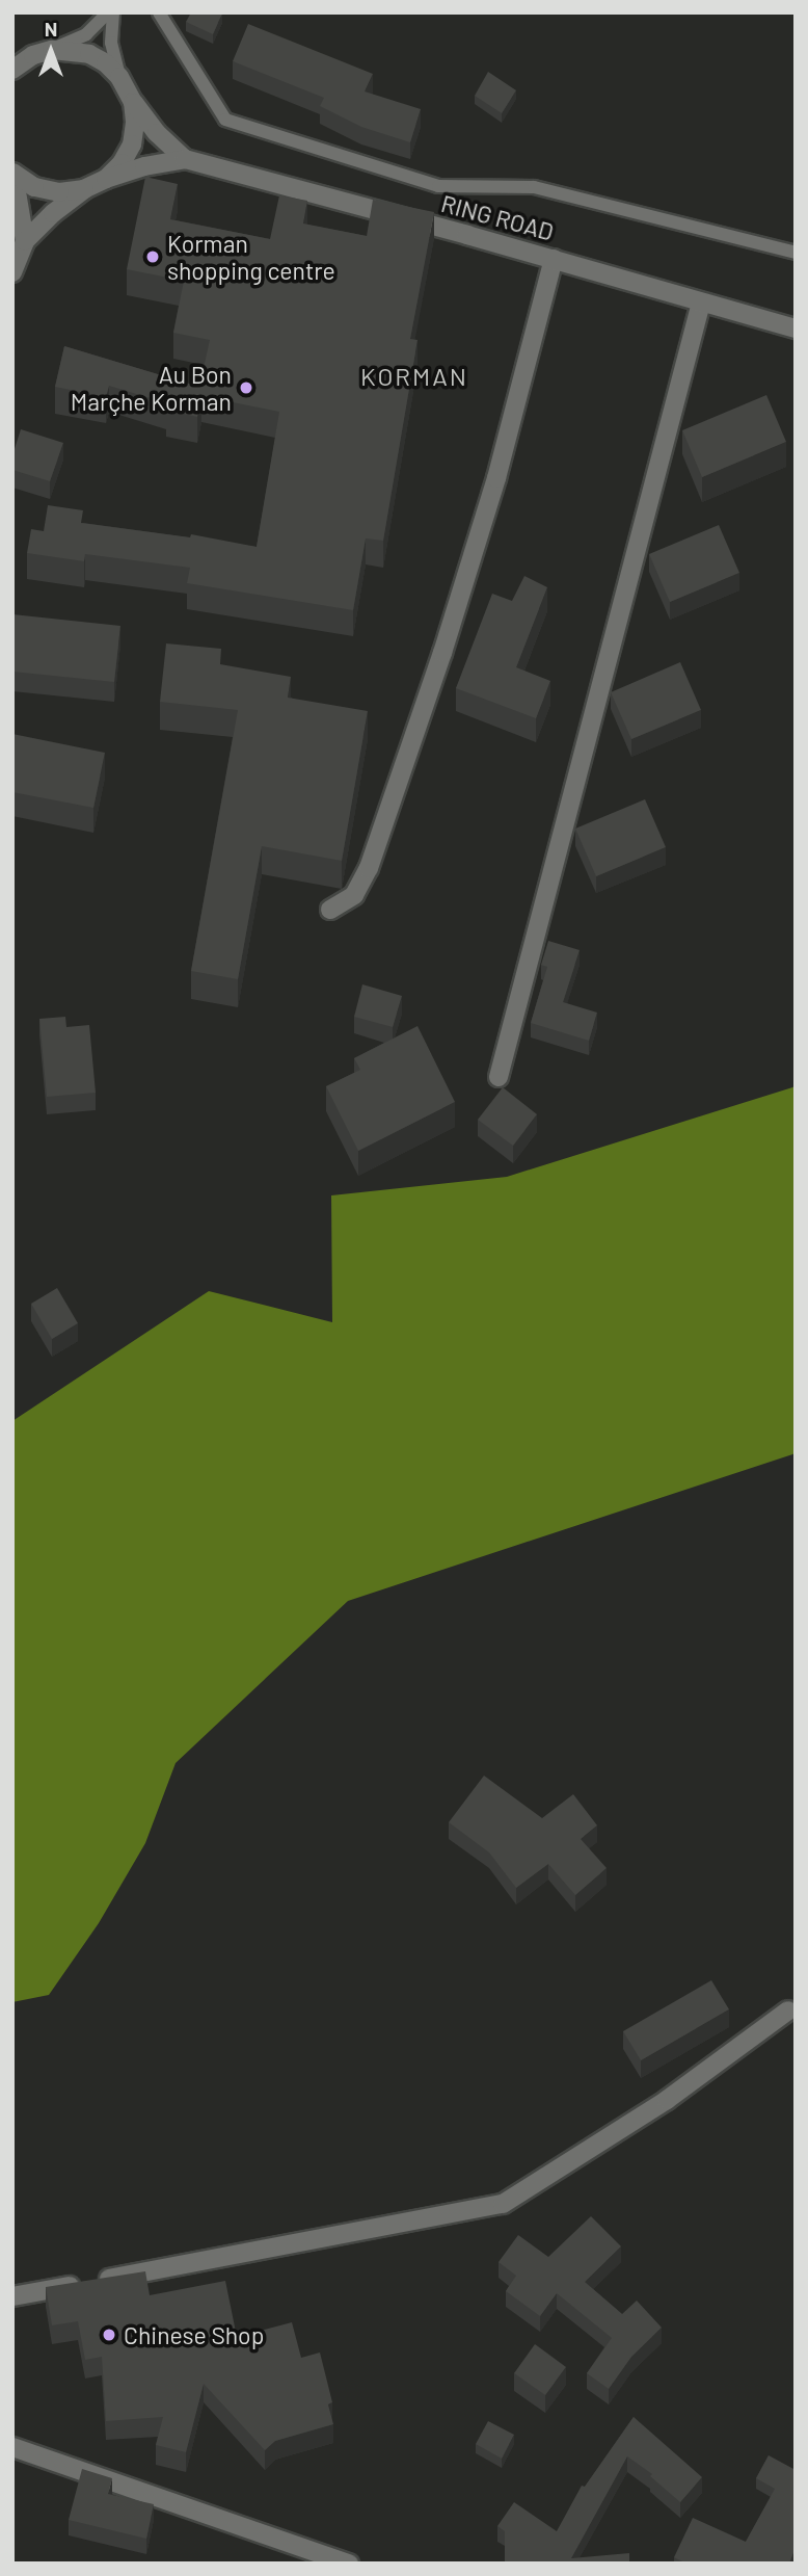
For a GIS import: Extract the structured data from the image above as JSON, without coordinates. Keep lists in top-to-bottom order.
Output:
{
  "streets": {
    "street": ["RING ROAD"]
  },
  "districts": ["KORMAN"],
  "places": ["Korman shopping centre", "Au Bon Marçhe Korman", "Chinese Shop"],
  "north": "top"
}
